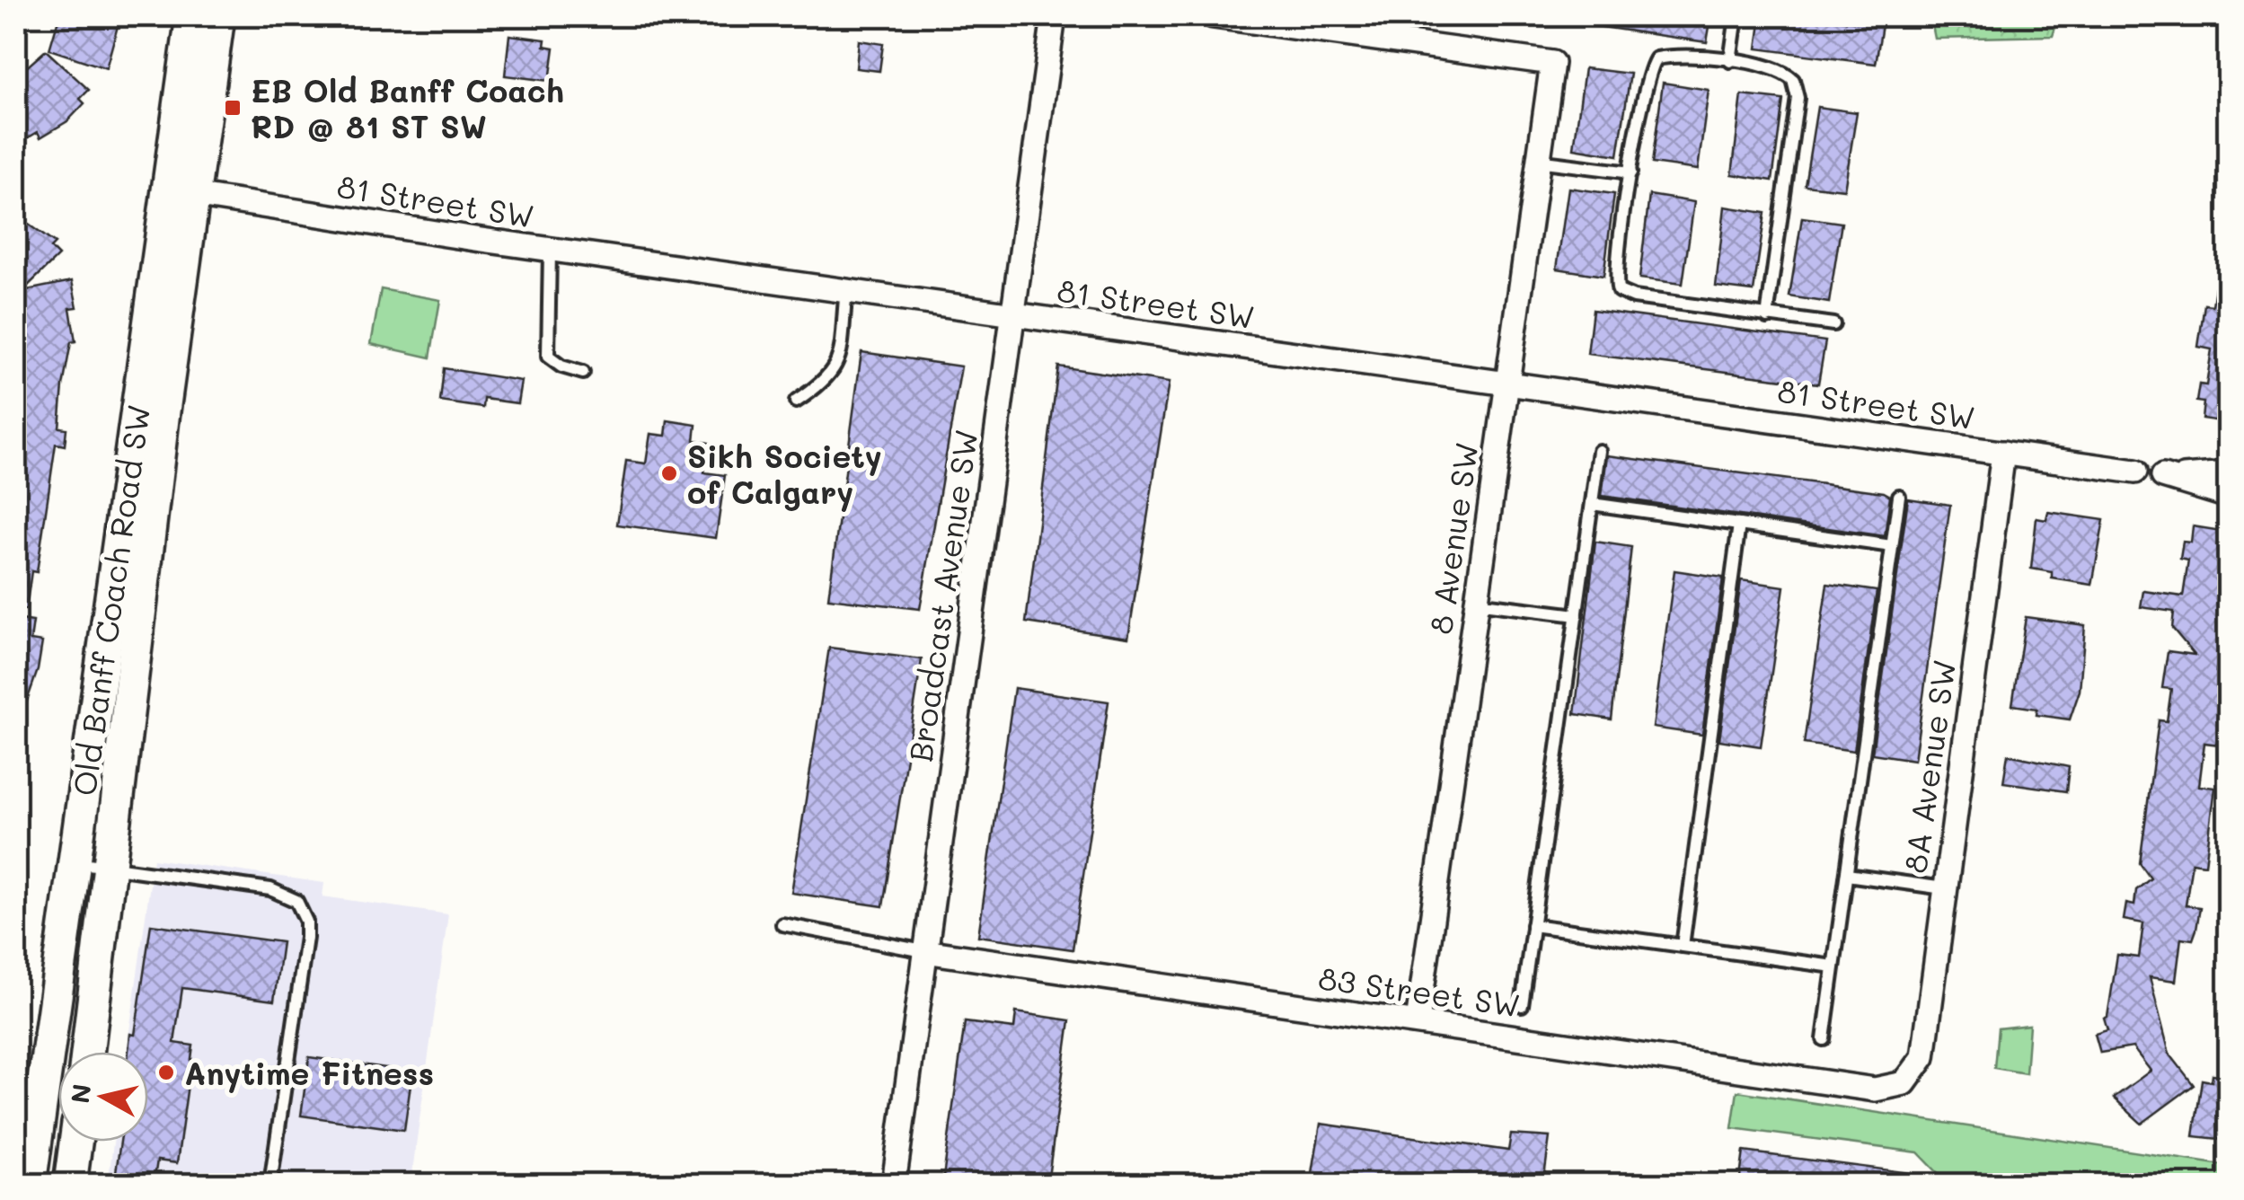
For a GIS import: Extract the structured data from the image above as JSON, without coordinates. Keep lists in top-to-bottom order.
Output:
{
  "streets": {
    "main road": ["Old Banff Coach Road SW"],
    "street": [
      "81 Street SW",
      "8 Avenue SW",
      "Broadcast Avenue SW",
      "8A Avenue SW",
      "83 Street SW"
    ]
  },
  "crossings": [
    ["81 Street SW", "8 Avenue SW"],
    ["81 Street SW", "Broadcast Avenue SW"],
    ["81 Street SW", "Old Banff Coach Road SW"],
    ["81 Street SW", "8A Avenue SW"],
    ["8 Avenue SW", "83 Street SW"],
    ["Broadcast Avenue SW", "83 Street SW"],
    ["8A Avenue SW", "83 Street SW"]
  ],
  "places": {
    "transit": ["EB Old Banff Coach RD @ 81 ST SW"],
    "other": ["Sikh Society of Calgary", "Anytime Fitness"]
  },
  "north": "left"
}
